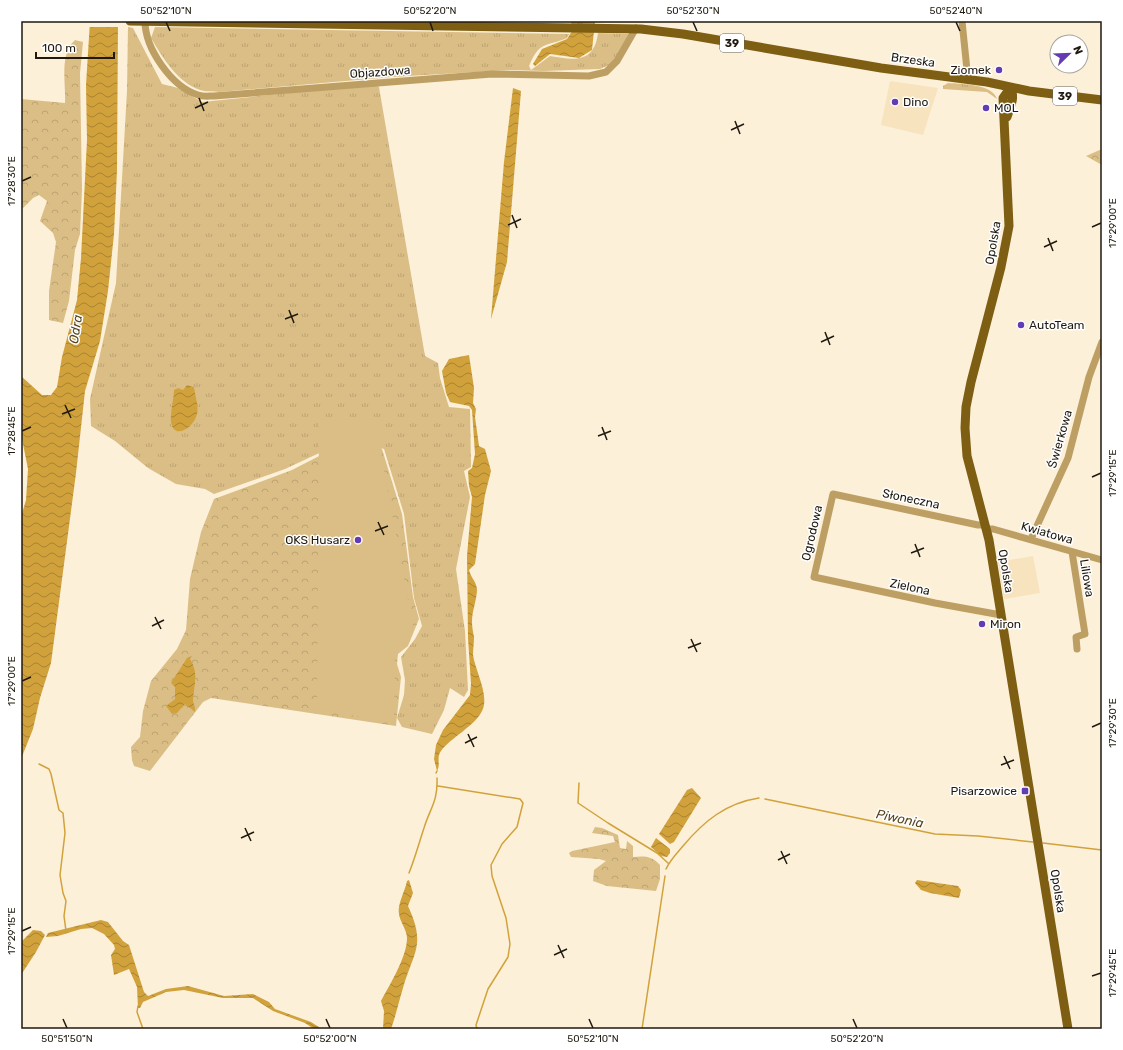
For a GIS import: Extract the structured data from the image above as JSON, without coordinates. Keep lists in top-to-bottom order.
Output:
{
  "streets": {
    "main road": ["39", "Brzeska", "Opolska"],
    "street": [
      "Objazdowa",
      "Świerkowa",
      "Słoneczna",
      "Ogrodowa",
      "Kwiatowa",
      "Liliowa",
      "Zielona"
    ]
  },
  "crossings": [
    ["39", "Brzeska"],
    ["39", "Objazdowa"],
    ["Brzeska", "Objazdowa"],
    ["Opolska", "Słoneczna"],
    ["Opolska", "Kwiatowa"],
    ["Opolska", "Zielona"],
    ["Świerkowa", "Kwiatowa"],
    ["Słoneczna", "Ogrodowa"],
    ["Słoneczna", "Kwiatowa"],
    ["Ogrodowa", "Zielona"],
    ["Kwiatowa", "Liliowa"]
  ],
  "water": ["Odra", "Piwonia"],
  "places": {
    "other": [
      "Ziomek",
      "Dino",
      "MOL",
      "AutoTeam",
      "OKS Husarz",
      "Miron"
    ],
    "transit": ["Pisarzowice"]
  },
  "scale_bar": "100 m",
  "north": "top right",
  "coordinates": [
    "50°52'10\"N",
    "50°52'20\"N",
    "50°52'30\"N",
    "50°52'40\"N",
    "17°28'30\"E",
    "17°29'00\"E",
    "17°28'45\"E",
    "17°29'15\"E",
    "17°29'30\"E",
    "17°29'45\"E",
    "50°51'50\"N",
    "50°52'00\"N"
  ]
}
